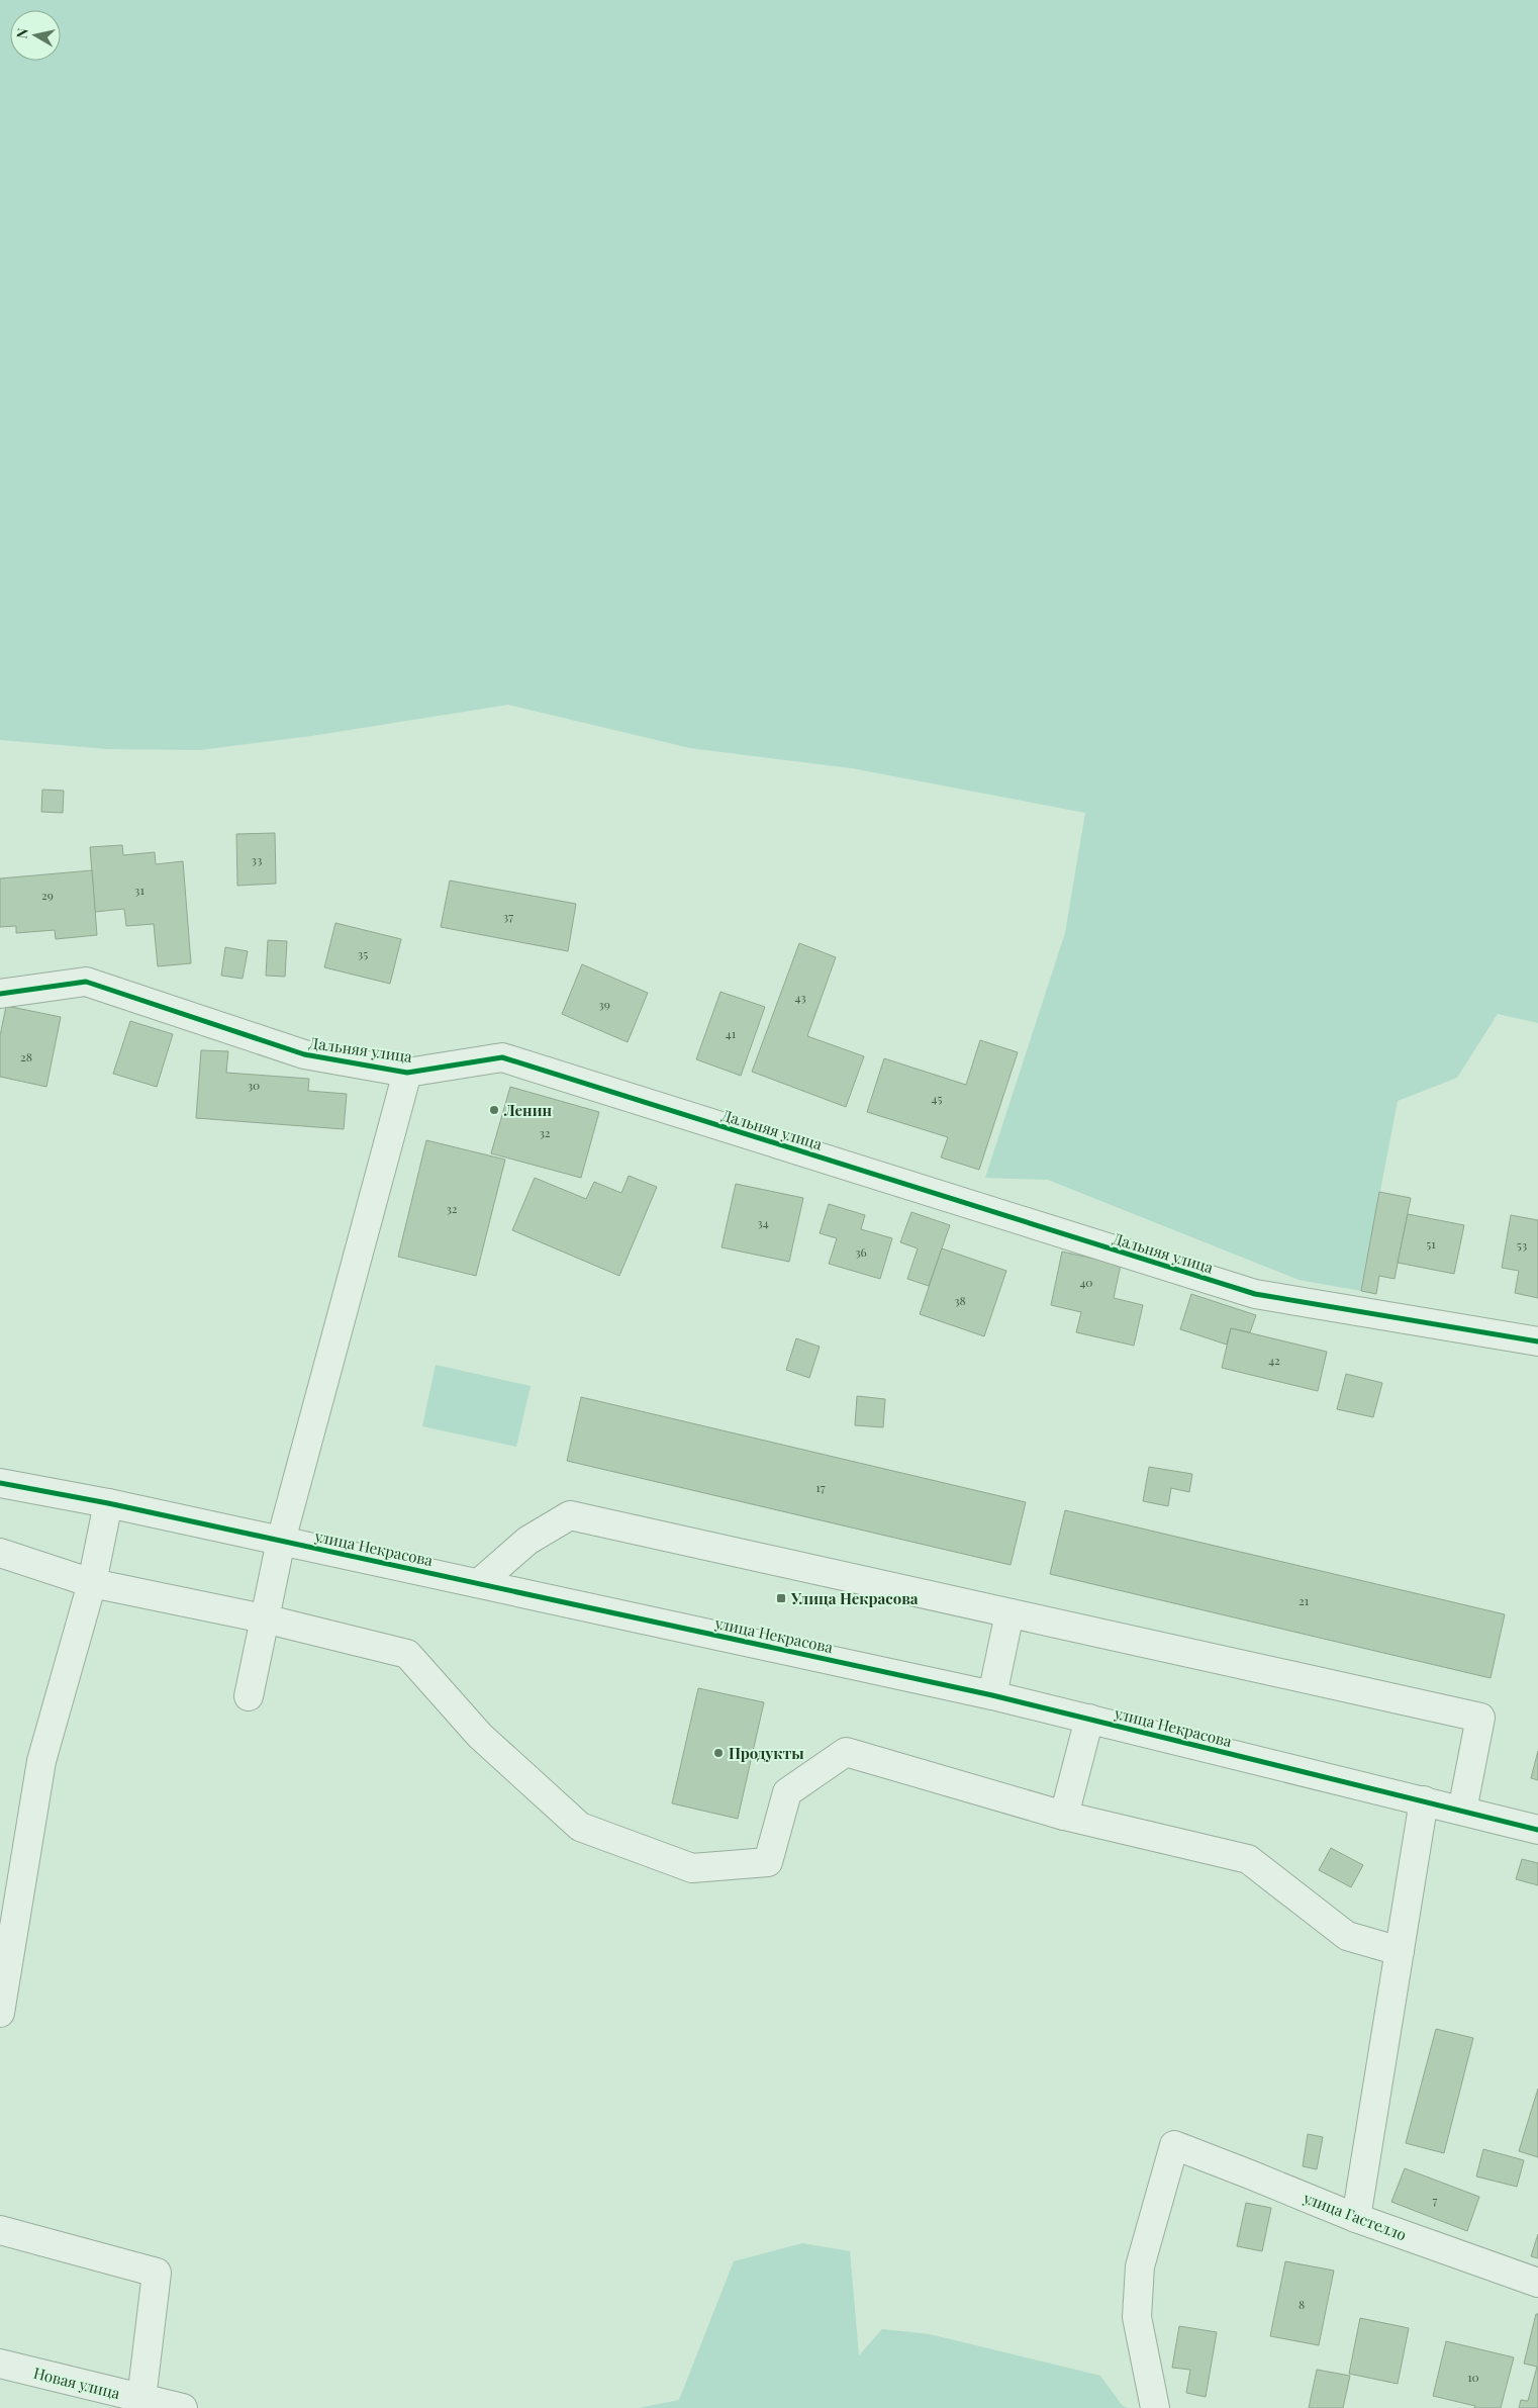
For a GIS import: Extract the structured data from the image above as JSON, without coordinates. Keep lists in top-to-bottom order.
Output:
{
  "streets": {
    "street": [
      "Дальняя улица",
      "улица Некрасова",
      "улица Гастелло",
      "Новая улица"
    ]
  },
  "places": {
    "other": ["Ленин", "Продукты"],
    "transit": ["Улица Некрасова"]
  },
  "house_numbers": [
    "33",
    "31",
    "29",
    "37",
    "35",
    "43",
    "39",
    "41",
    "28",
    "30",
    "45",
    "32",
    "32",
    "34",
    "51",
    "53",
    "36",
    "40",
    "38",
    "42",
    "17",
    "21",
    "7",
    "8",
    "10"
  ],
  "north": "left"
}
